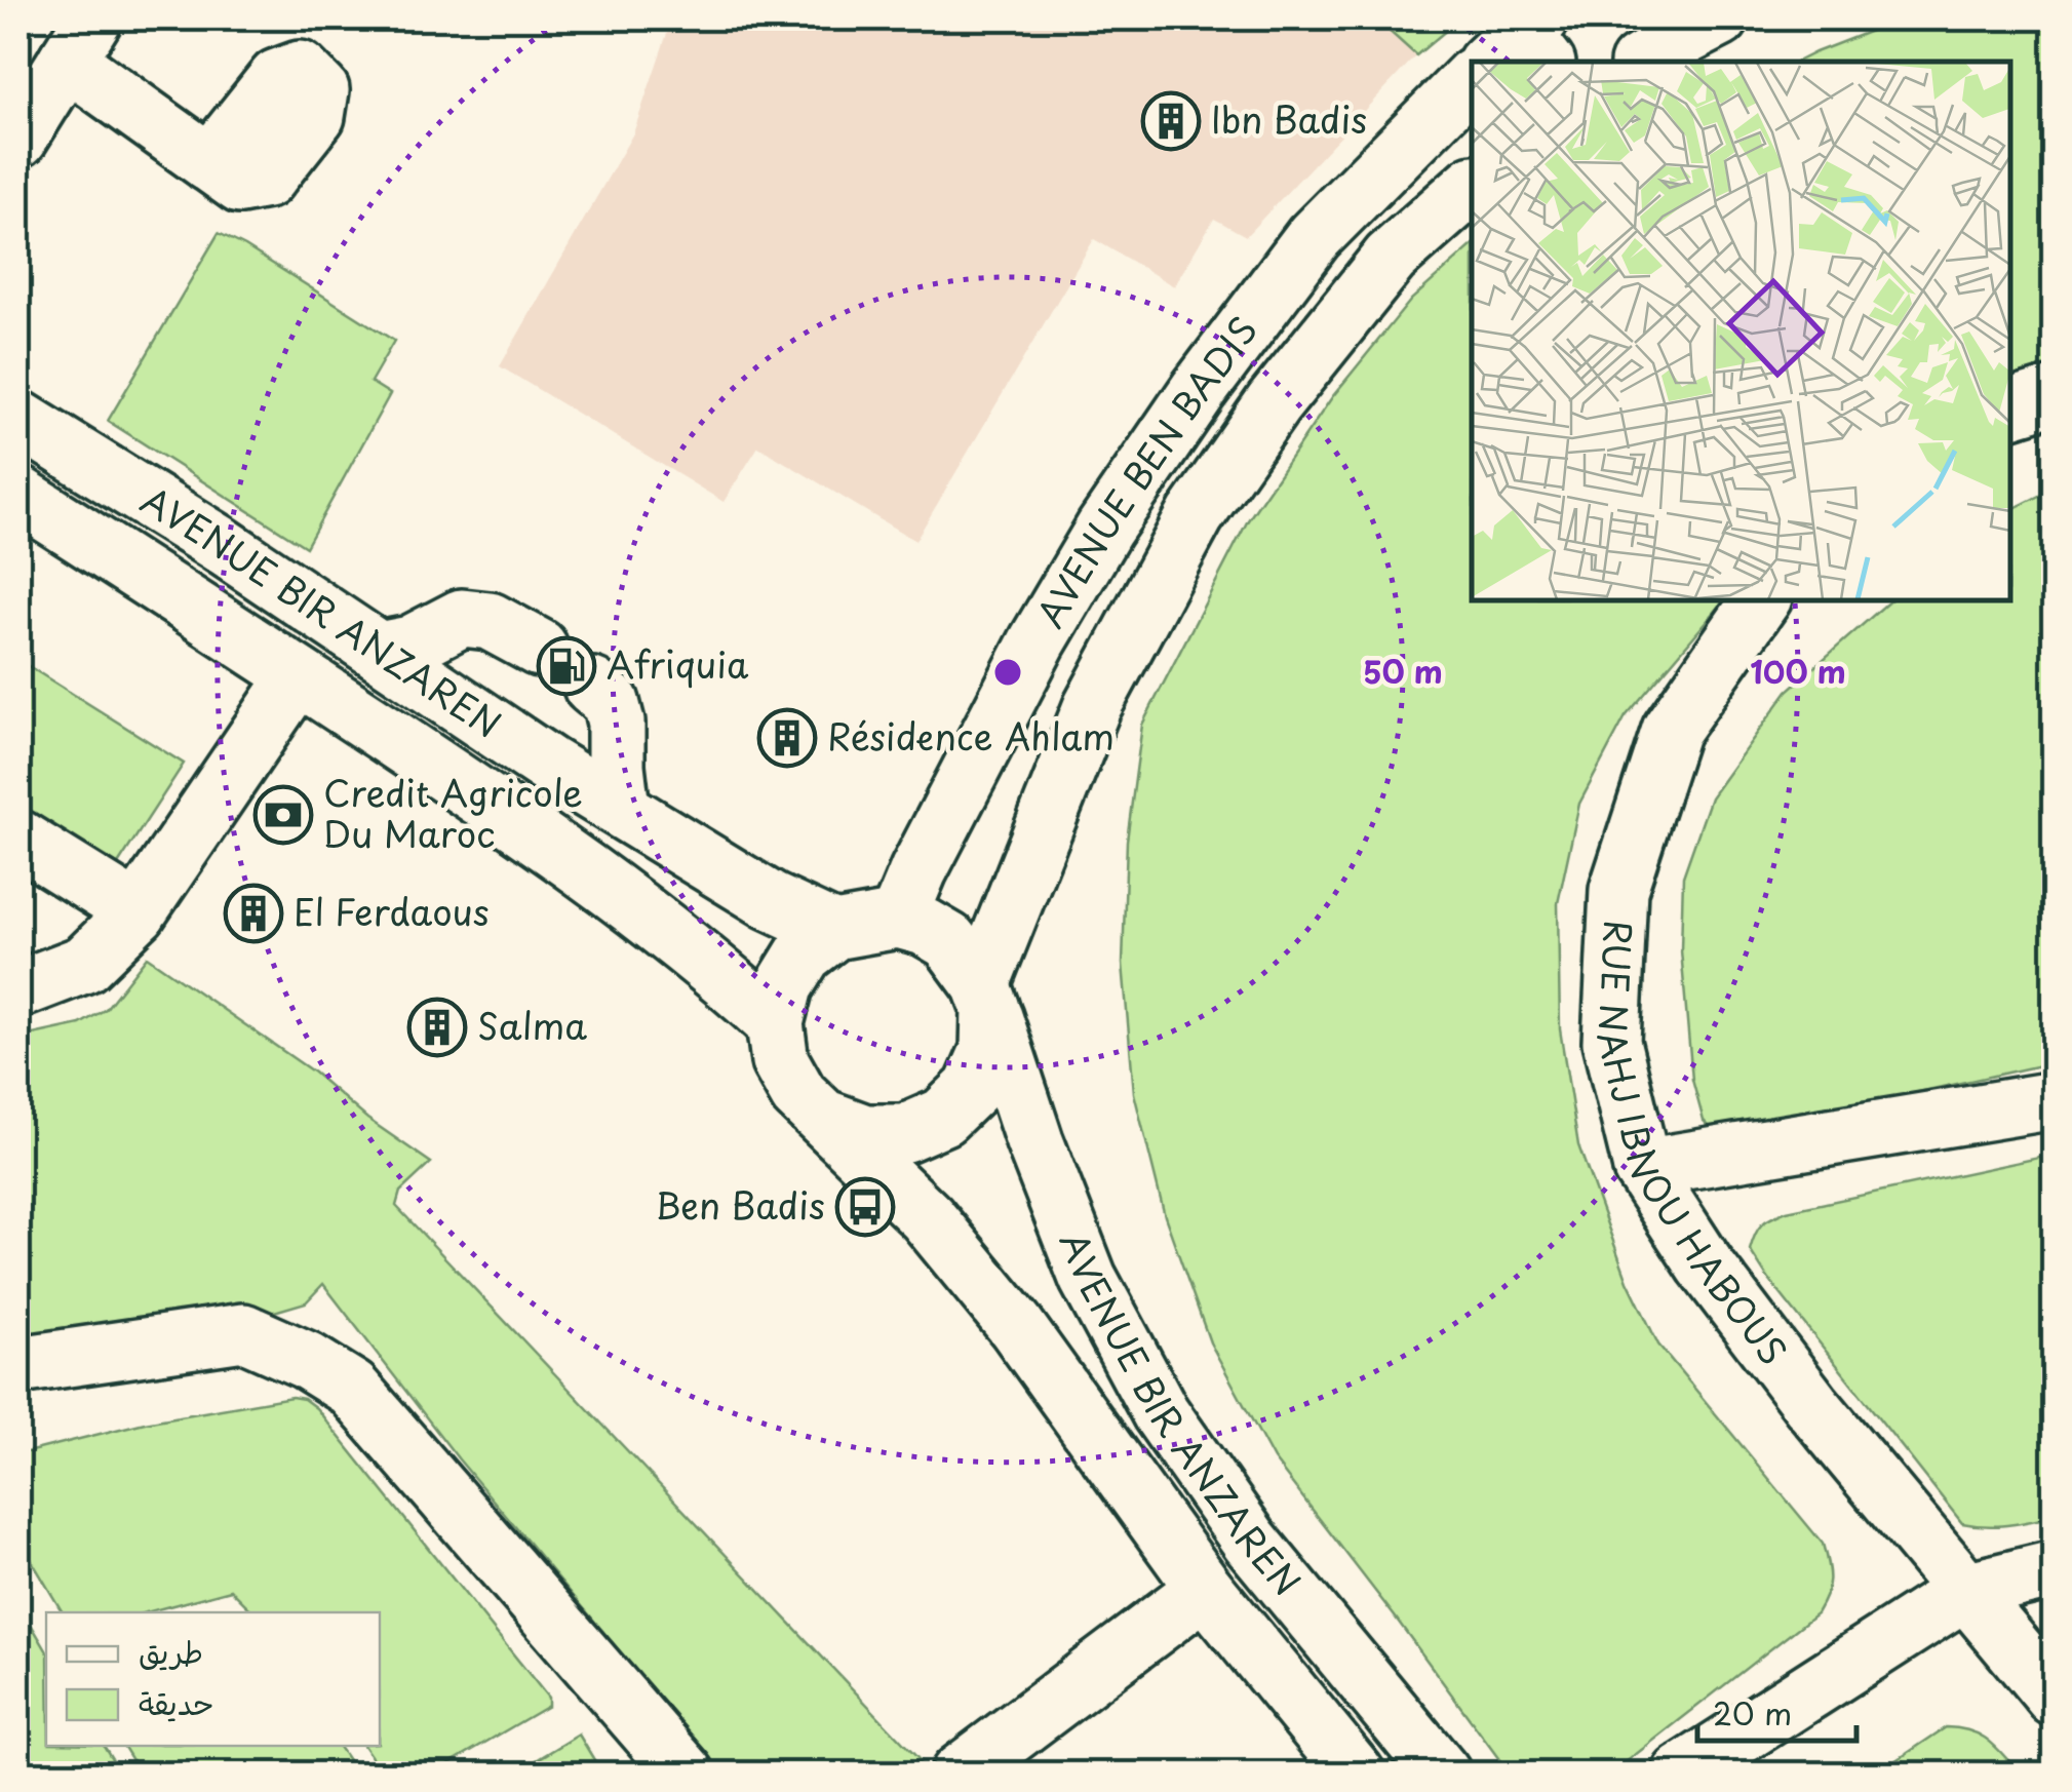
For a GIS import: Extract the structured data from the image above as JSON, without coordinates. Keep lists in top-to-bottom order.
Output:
{
  "streets": {
    "main road": ["AVENUE BEN BADIS", "AVENUE BIR ANZAREN", "RUE NAHJ IBNOU HABOUS"]
  },
  "crossings": [
    ["AVENUE BEN BADIS", "AVENUE BIR ANZAREN"]
  ],
  "places": {
    "building": [
      "Ibn Badis",
      "Résidence Ahlam",
      "El Ferdaous",
      "Salma"
    ],
    "fuel station": ["Afriquia"],
    "bank": ["Credit Agricole Du Maroc"],
    "bus stop": ["Ben Badis"]
  },
  "legend": ["طريق", "حديقة"],
  "scale_bar": "20 m",
  "rings": ["50 m", "100 m"]
}
